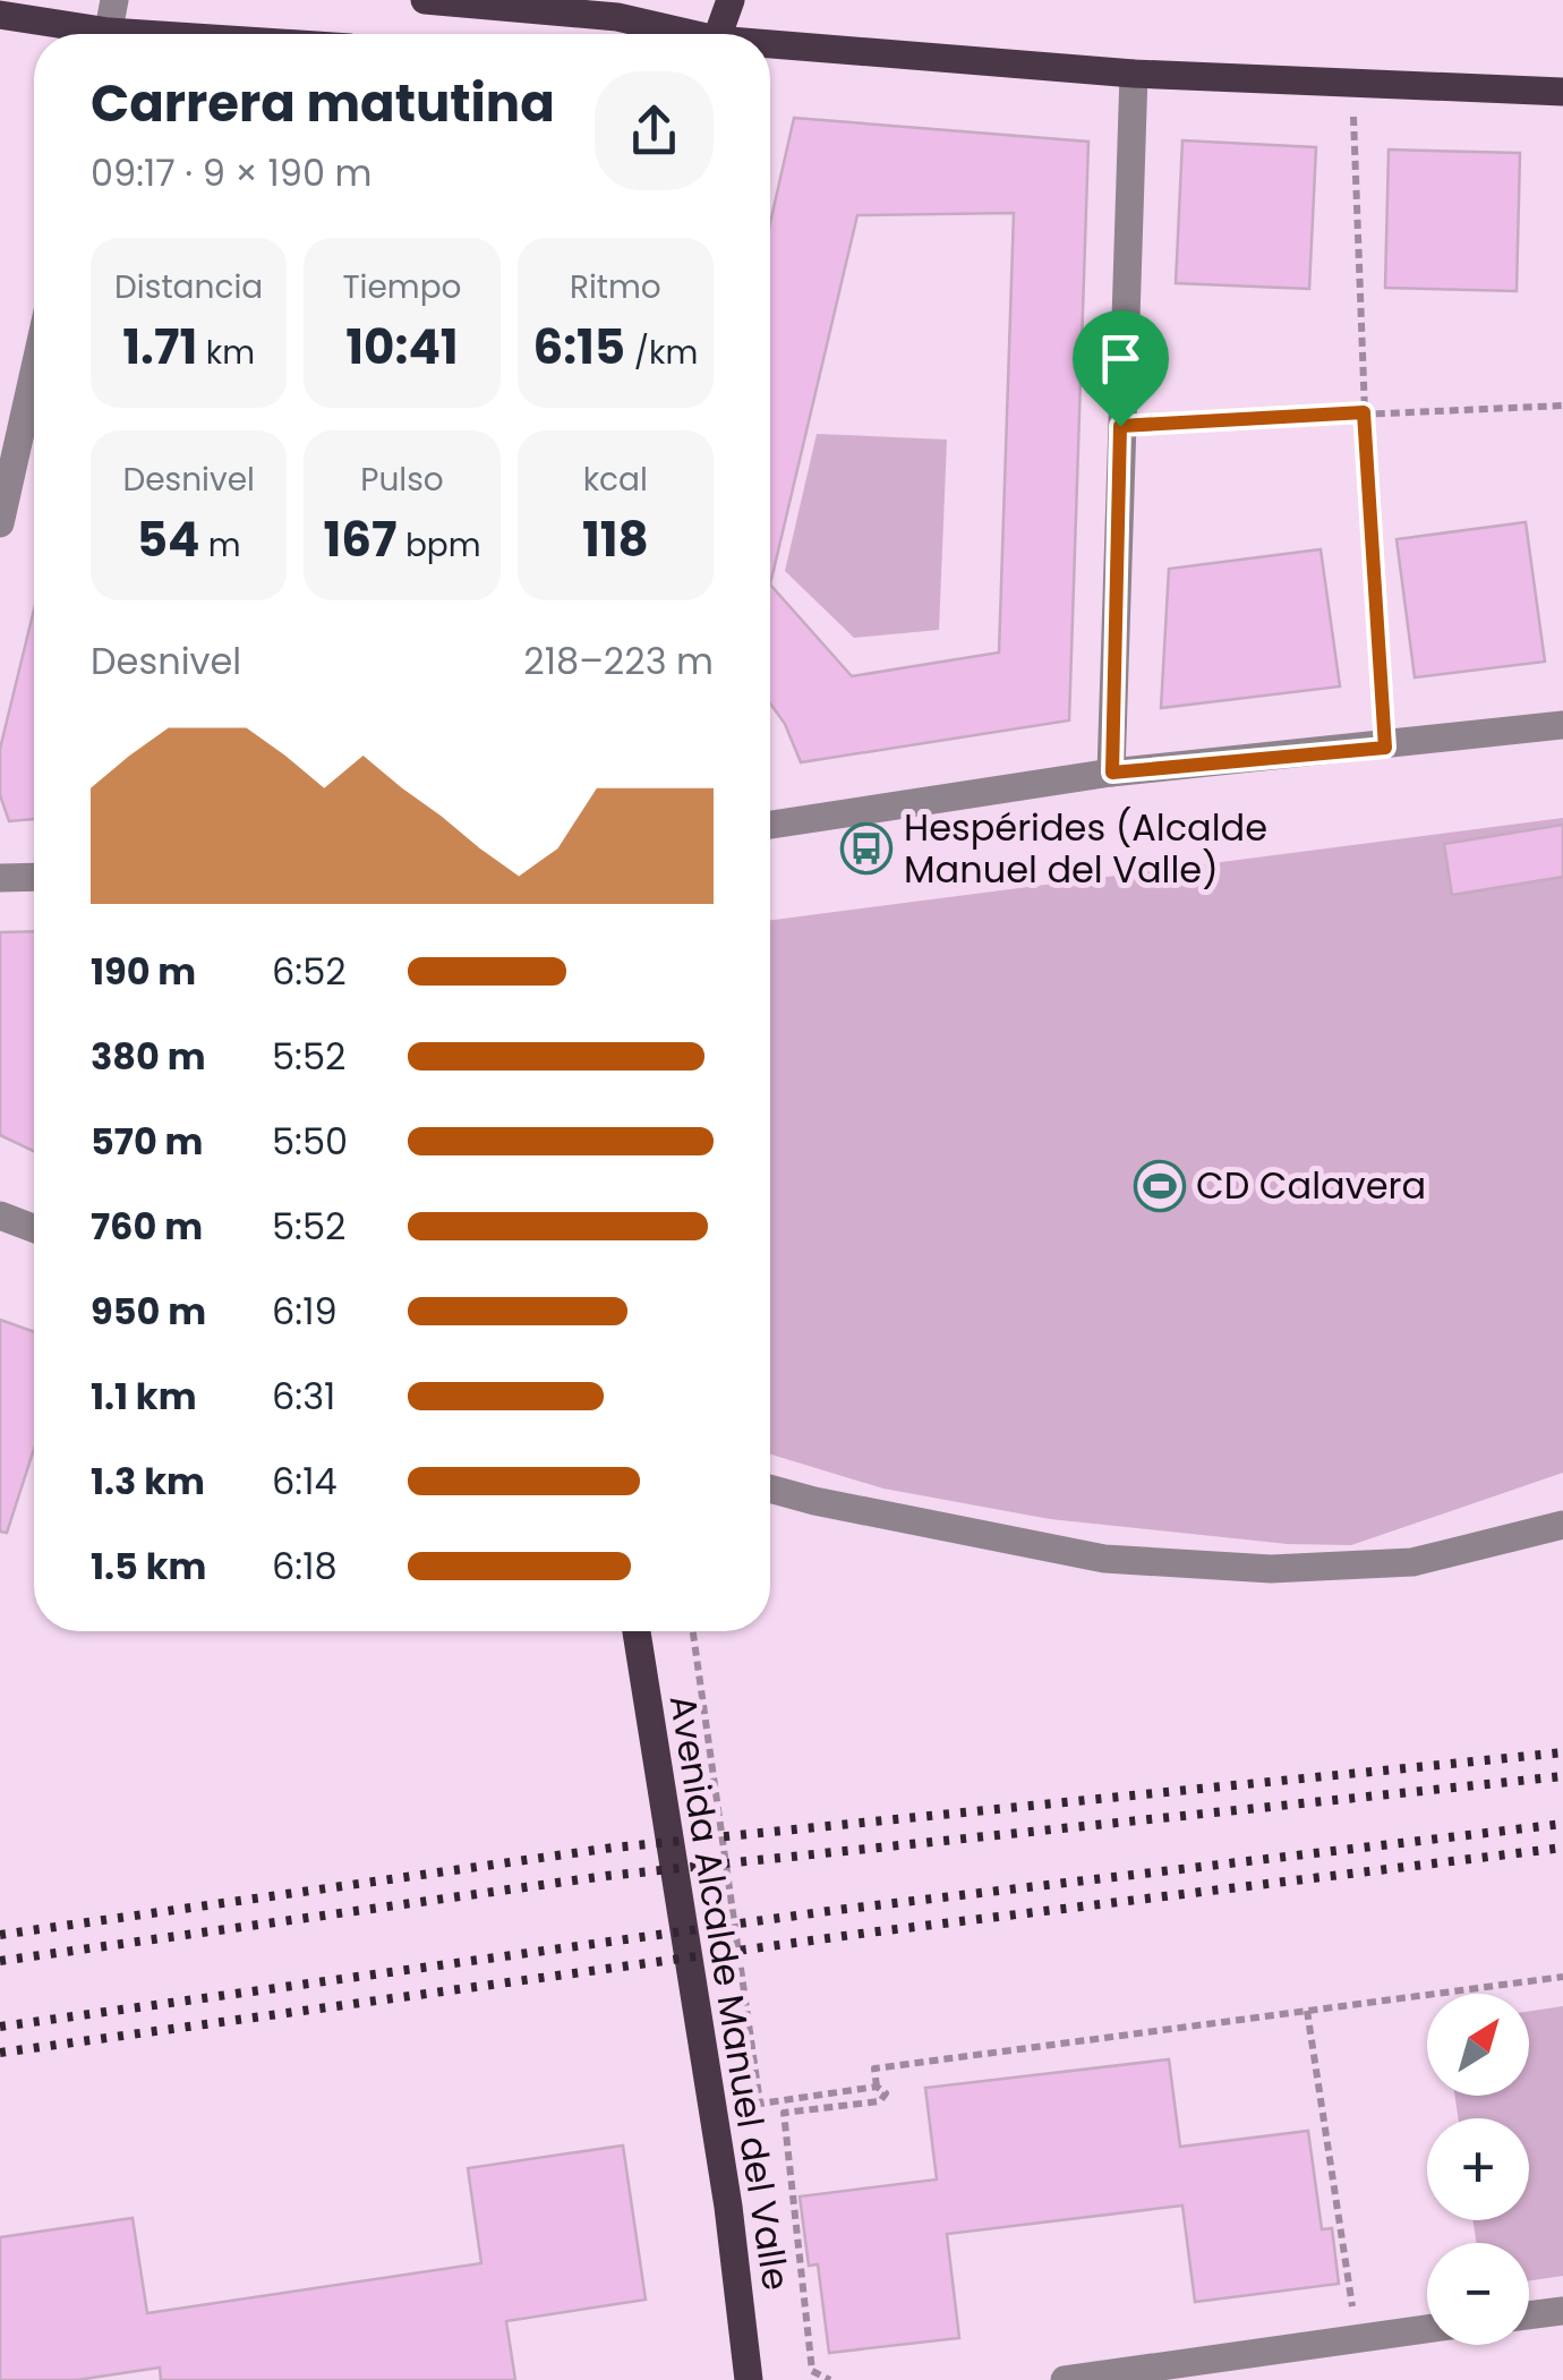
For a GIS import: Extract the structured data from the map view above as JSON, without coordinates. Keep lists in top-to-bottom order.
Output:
{
  "streets": {
    "main road": ["Avenida Alcalde Manuel del Valle"]
  },
  "places": {
    "bus stop": ["Hespérides (Alcalde Manuel del Valle)"],
    "sports": ["CD Calavera"]
  },
  "north": "top right",
  "page": {
    "heading": ["Carrera matutina", "09:17 · 9 × 190 m"],
    "stats": [
      ["Distancia", "1.71 km"],
      ["Tiempo", "10:41"],
      ["Ritmo", "6:15 /km"],
      ["Desnivel", "54 m"],
      ["Pulso", "167 bpm"],
      ["kcal", "118"]
    ],
    "chart": ["Desnivel", "218–223 m"],
    "list": [
      {
        "name": "190 m",
        "note": "6:52"
      },
      {
        "name": "380 m",
        "note": "5:52"
      },
      {
        "name": "570 m",
        "note": "5:50"
      },
      {
        "name": "760 m",
        "note": "5:52"
      },
      {
        "name": "950 m",
        "note": "6:19"
      },
      {
        "name": "1.1 km",
        "note": "6:31"
      },
      {
        "name": "1.3 km",
        "note": "6:14"
      },
      {
        "name": "1.5 km",
        "note": "6:18"
      }
    ],
    "map_buttons": ["+", "−"]
  }
}
